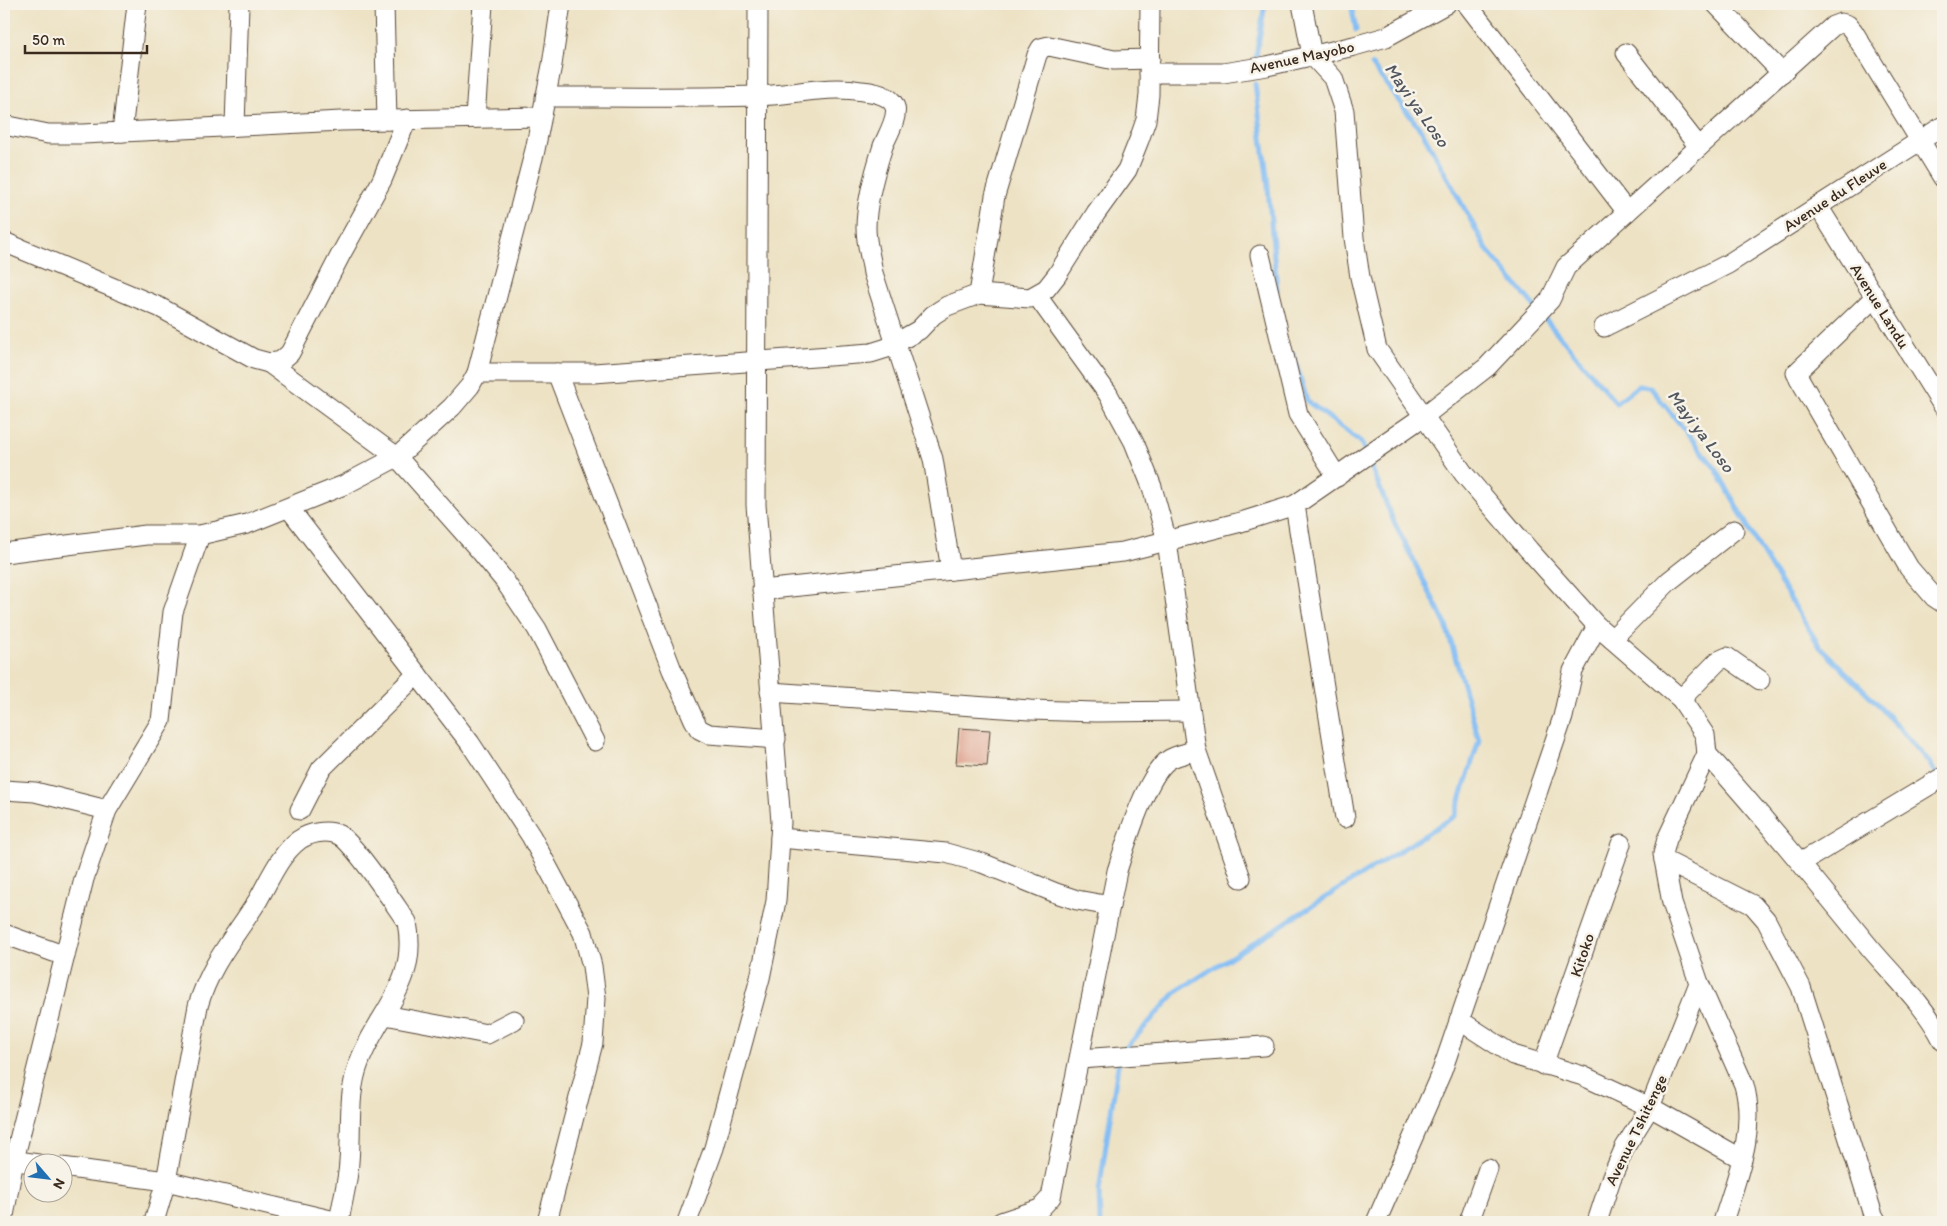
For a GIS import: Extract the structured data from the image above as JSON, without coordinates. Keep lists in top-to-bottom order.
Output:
{
  "streets": {
    "street": [
      "Avenue Mayobo",
      "Avenue du Fleuve",
      "Avenue Landu",
      "Kitoko",
      "Avenue Tshitenge"
    ]
  },
  "crossings": [
    ["Avenue du Fleuve", "Avenue Landu"]
  ],
  "water": ["Mayi ya Loso"],
  "scale_bar": "50 m",
  "north": "bottom right"
}
